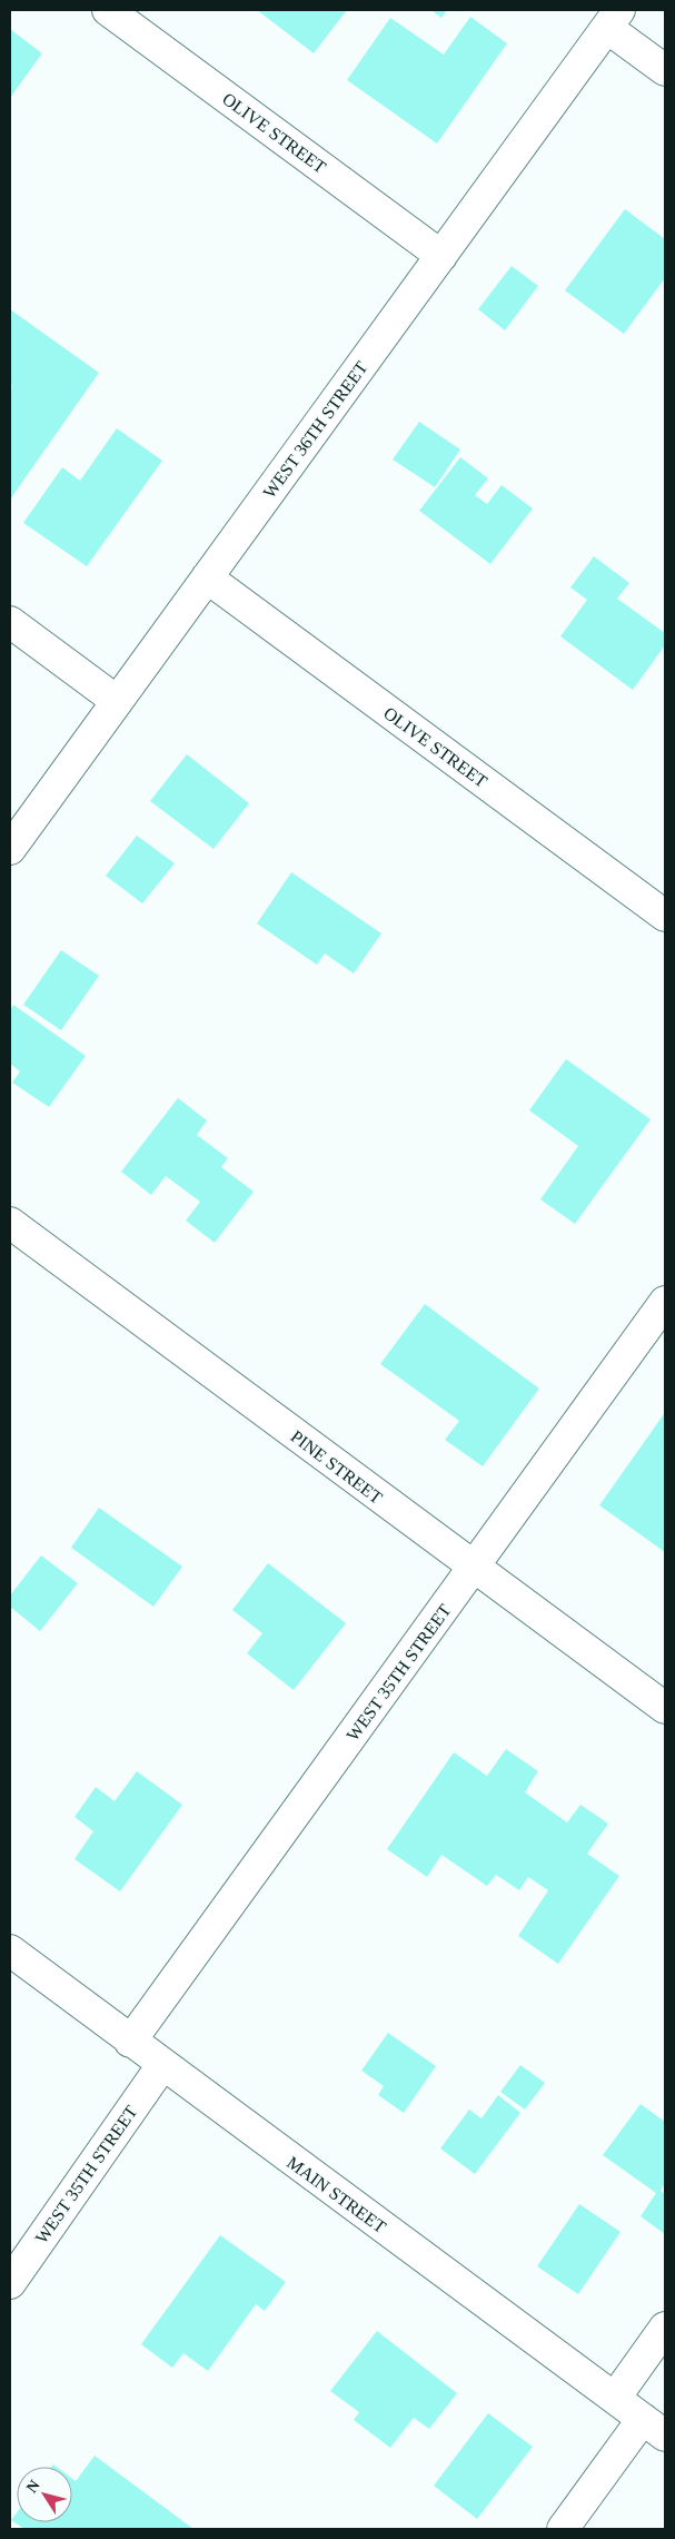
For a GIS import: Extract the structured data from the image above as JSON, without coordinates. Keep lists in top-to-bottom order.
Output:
{
  "streets": {
    "street": [
      "OLIVE STREET",
      "WEST 36TH STREET",
      "PINE STREET",
      "WEST 35TH STREET",
      "MAIN STREET"
    ]
  },
  "crossings": [
    ["OLIVE STREET", "WEST 36TH STREET"],
    ["PINE STREET", "WEST 35TH STREET"],
    ["WEST 35TH STREET", "MAIN STREET"]
  ],
  "north": "top left"
}
